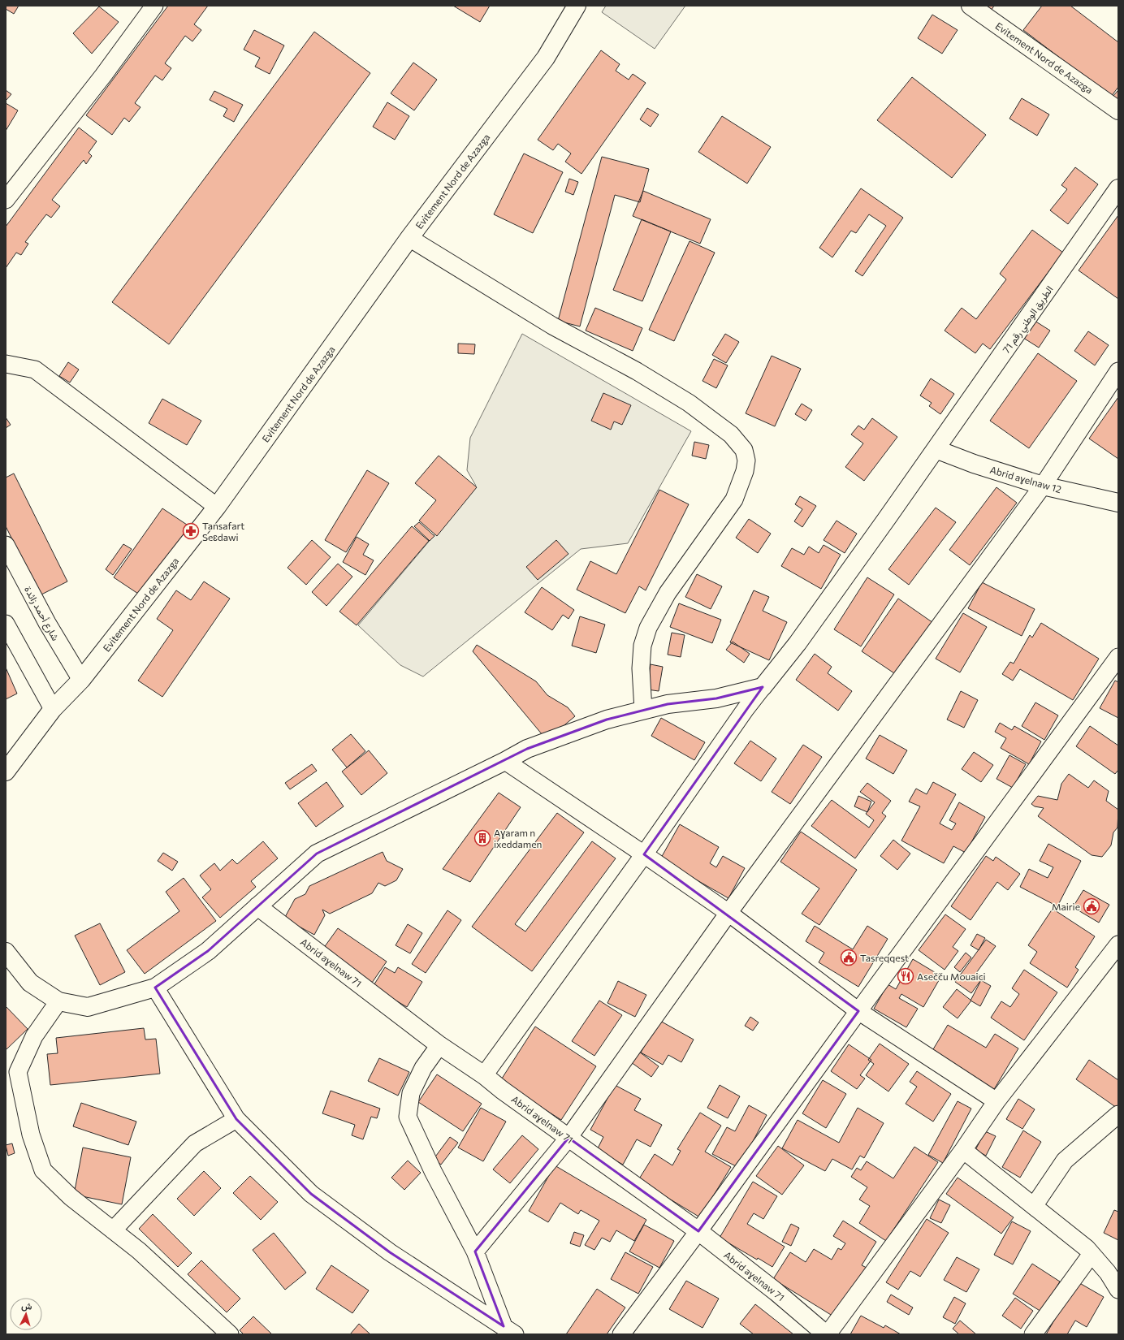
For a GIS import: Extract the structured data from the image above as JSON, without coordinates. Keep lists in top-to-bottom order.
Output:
{
  "streets": {
    "main road": [
      "Evitement Nord de Azazga",
      "الطريق الوطني رقم 71",
      "Abrid aɣelnaw 12",
      "Abrid aɣelnaw 71"
    ],
    "street": ["شارع أحمد زائدة"]
  },
  "crossings": [
    ["Evitement Nord de Azazga", "شارع أحمد زائدة"],
    ["الطريق الوطني رقم 71", "Abrid aɣelnaw 12"]
  ],
  "places": {
    "pharmacy": ["Tansafart Seɛdawi"],
    "building": ["Aɣaram n ixeddamen"],
    "public building": ["Mairie", "Tasreqqest"],
    "restaurant": ["Asečču Mouaici"]
  },
  "north": "top"
}
